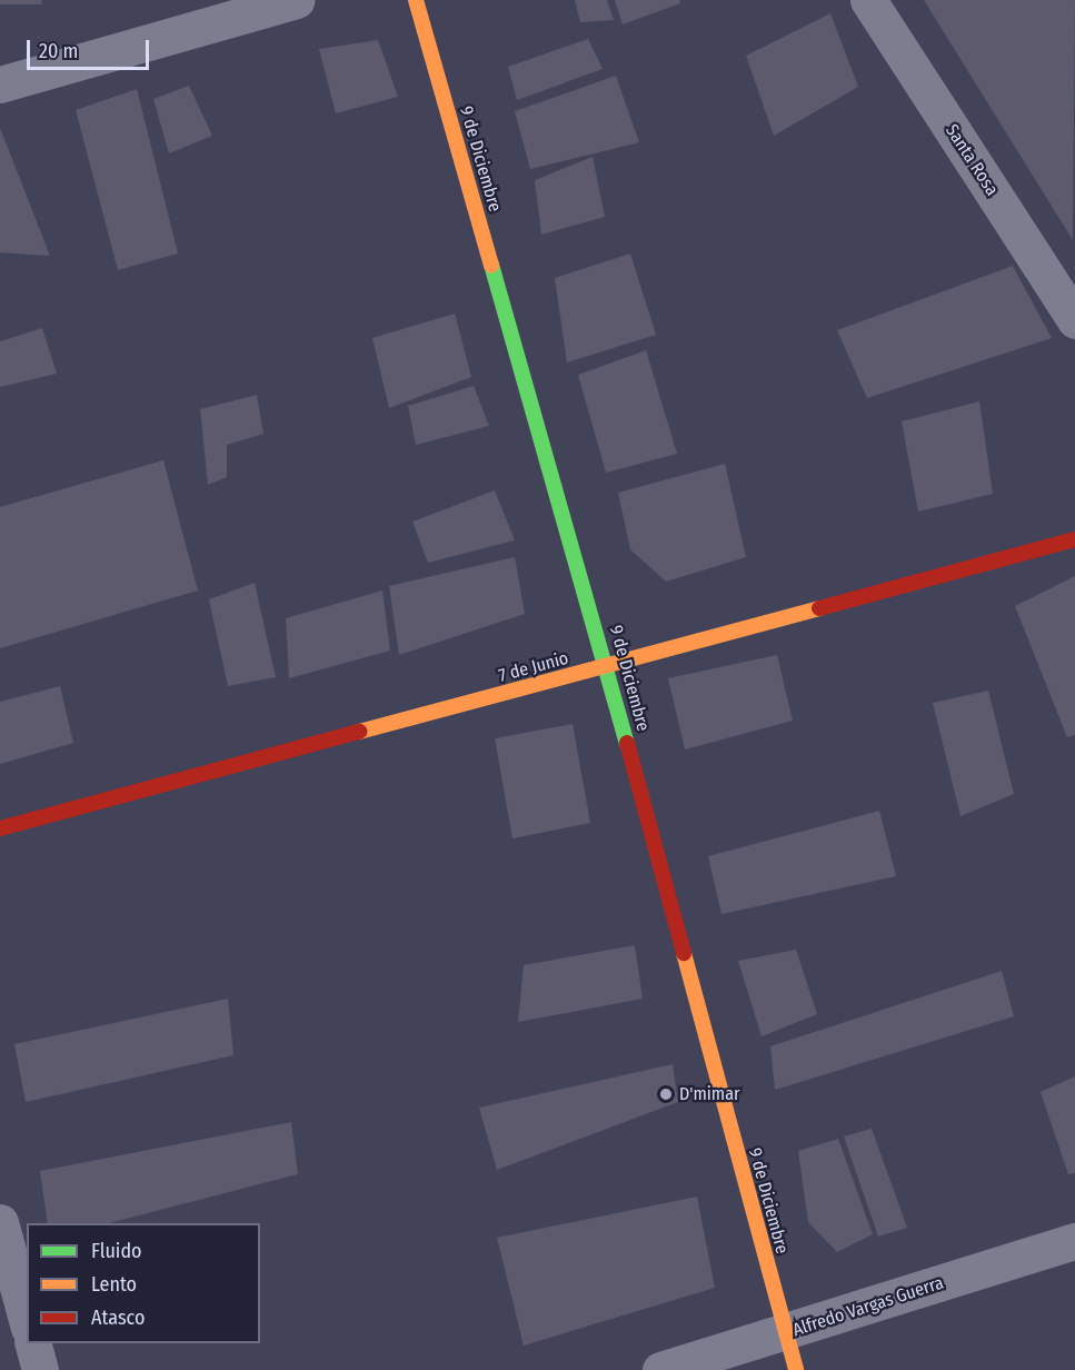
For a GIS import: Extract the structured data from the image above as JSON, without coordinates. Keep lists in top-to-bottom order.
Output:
{
  "streets": {
    "street": [
      "9 de Diciembre",
      "Santa Rosa",
      "7 de Junio",
      "Alfredo Vargas Guerra"
    ]
  },
  "crossings": [
    ["9 de Diciembre", "7 de Junio"],
    ["9 de Diciembre", "Alfredo Vargas Guerra"]
  ],
  "places": ["D'mimar"],
  "legend": ["Fluido", "Lento", "Atasco"],
  "scale_bar": "20 m"
}
